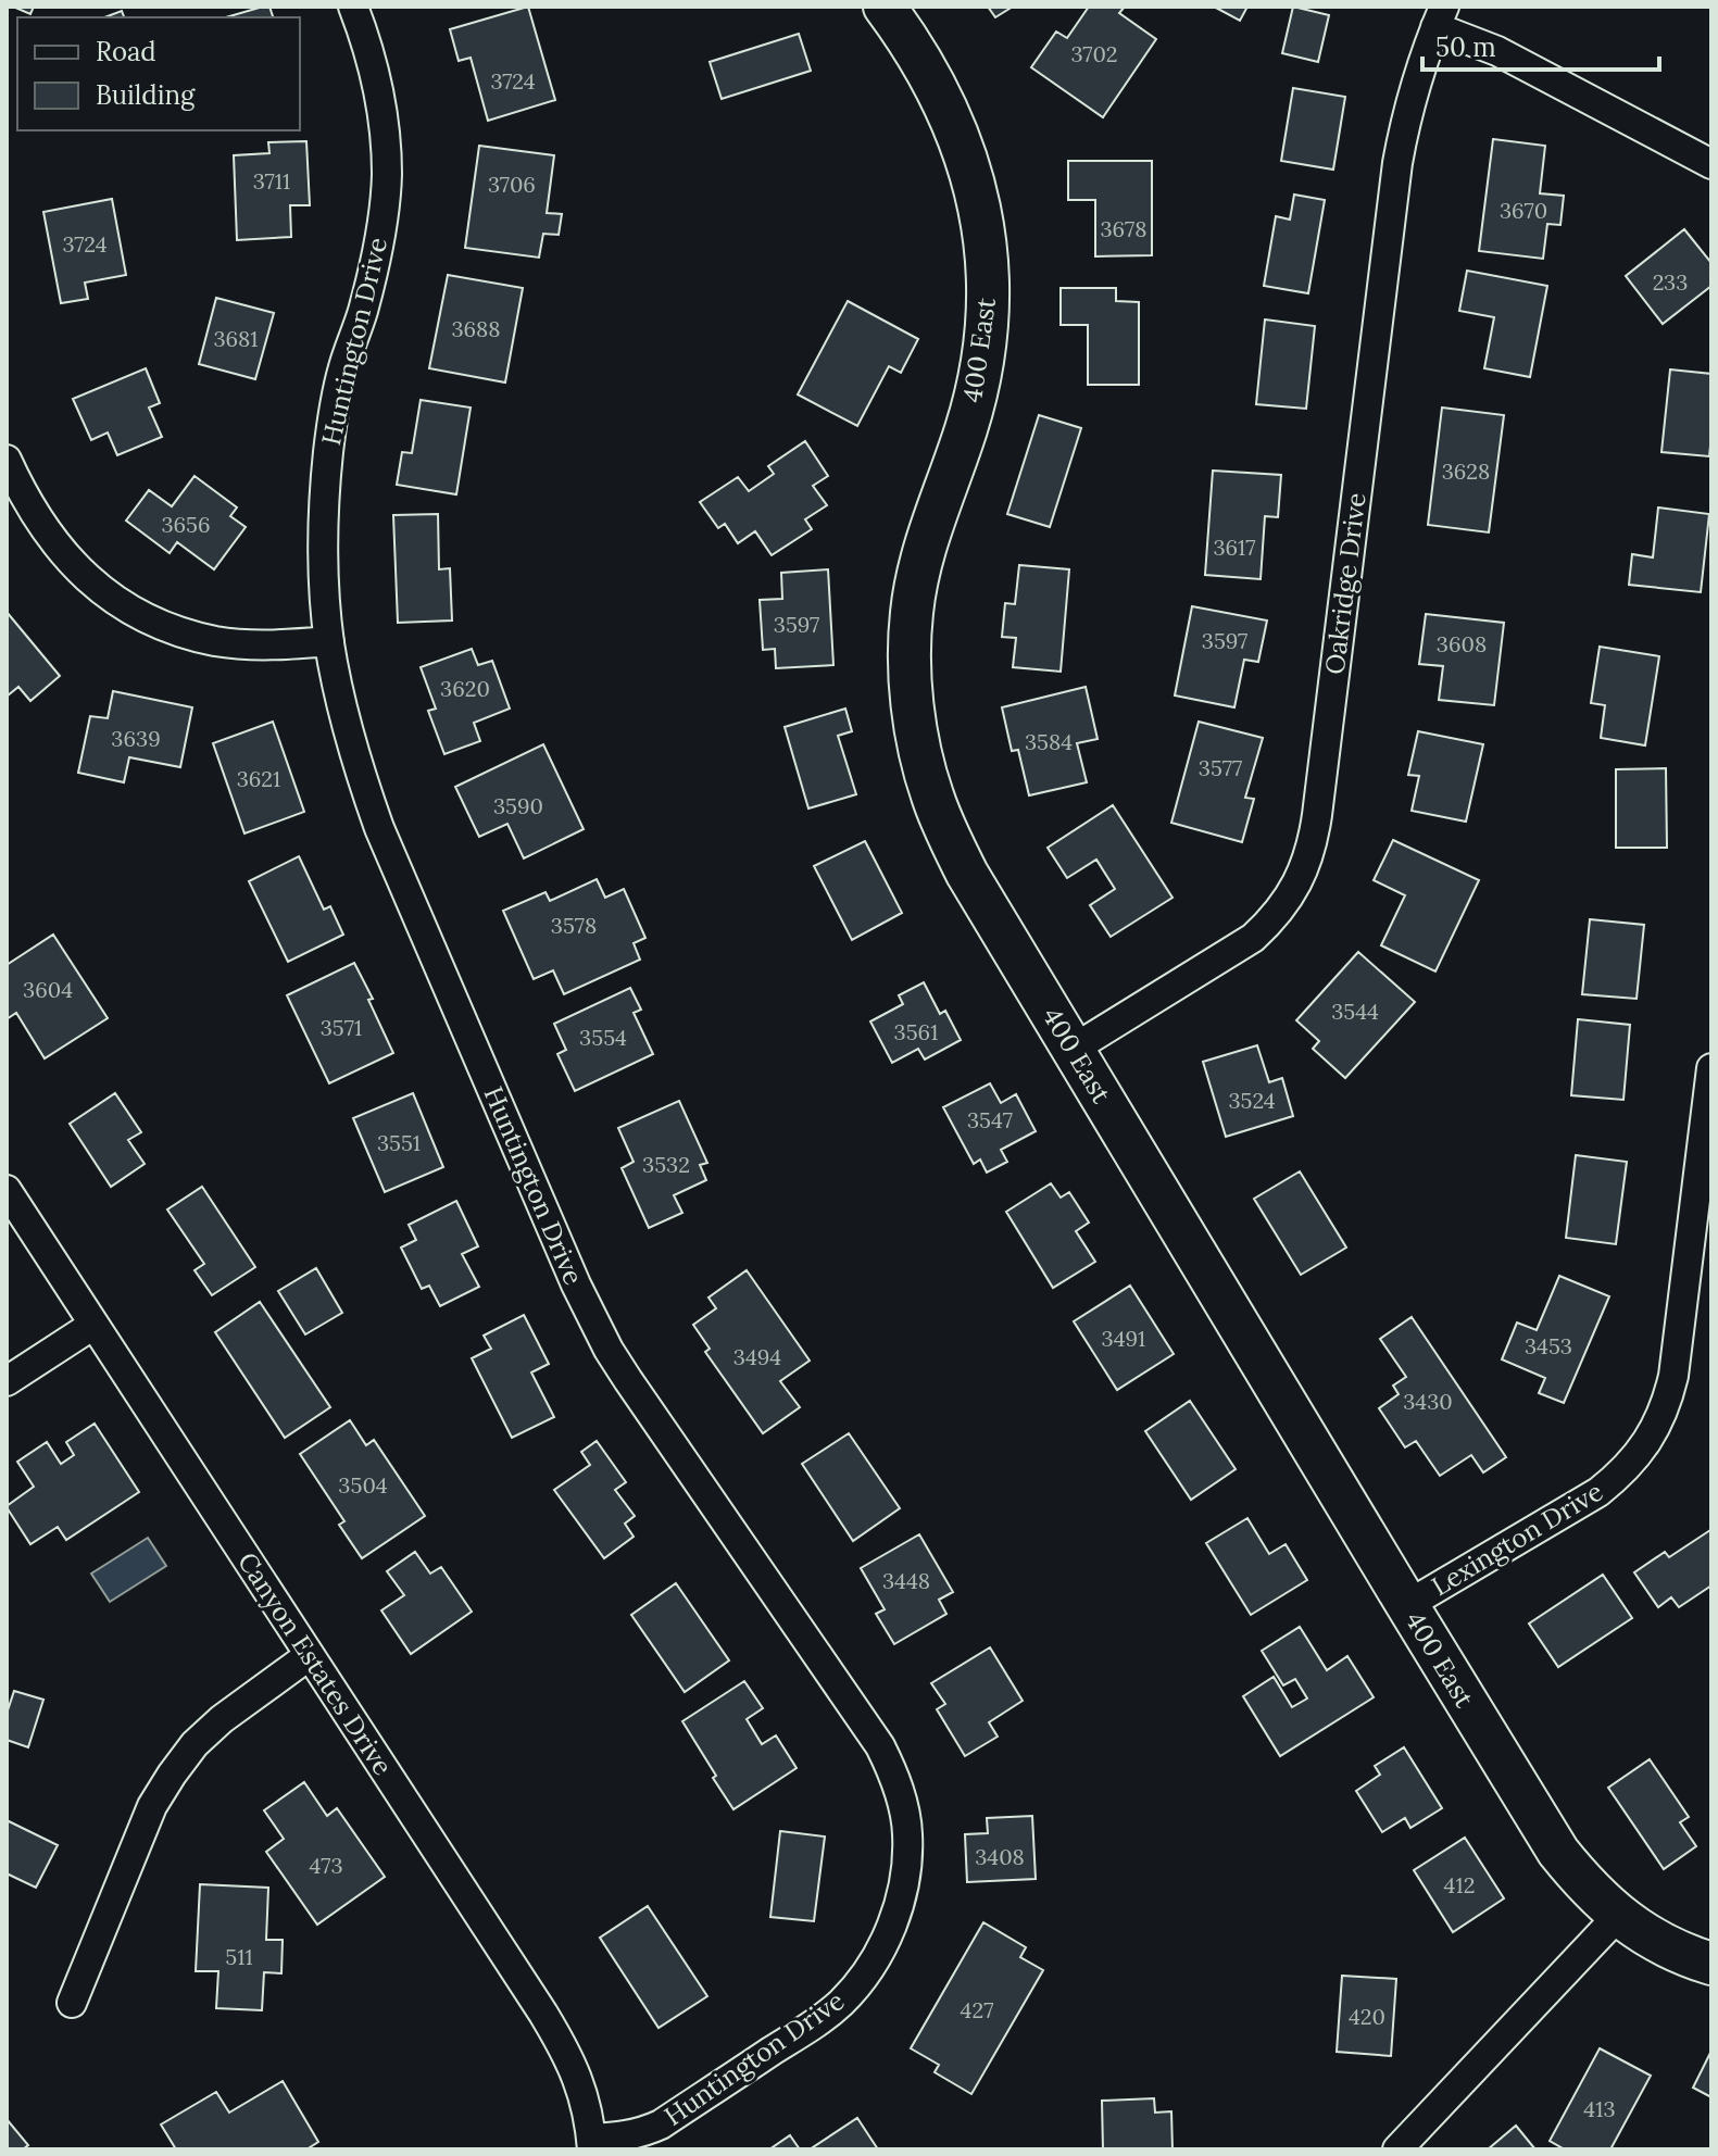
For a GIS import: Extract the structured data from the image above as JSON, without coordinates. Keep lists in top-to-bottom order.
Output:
{
  "streets": {
    "street": [
      "Huntington Drive",
      "400 East",
      "Oakridge Drive",
      "Lexington Drive",
      "Canyon Estates Drive"
    ]
  },
  "crossings": [
    ["Huntington Drive", "Canyon Estates Drive"],
    ["400 East", "Oakridge Drive"],
    ["400 East", "Lexington Drive"]
  ],
  "house_numbers": [
    "3702",
    "3724",
    "3711",
    "3706",
    "3670",
    "3678",
    "3724",
    "233",
    "3688",
    "3681",
    "3628",
    "3656",
    "3617",
    "3597",
    "3597",
    "3608",
    "3620",
    "3639",
    "3584",
    "3577",
    "3621",
    "3590",
    "3578",
    "3604",
    "3544",
    "3571",
    "3561",
    "3554",
    "3524",
    "3547",
    "3551",
    "3532",
    "3491",
    "3453",
    "3494",
    "3430",
    "3504",
    "3448",
    "3408",
    "473",
    "412",
    "511",
    "427",
    "420",
    "413"
  ],
  "legend": ["Road", "Building"],
  "scale_bar": "50 m"
}
